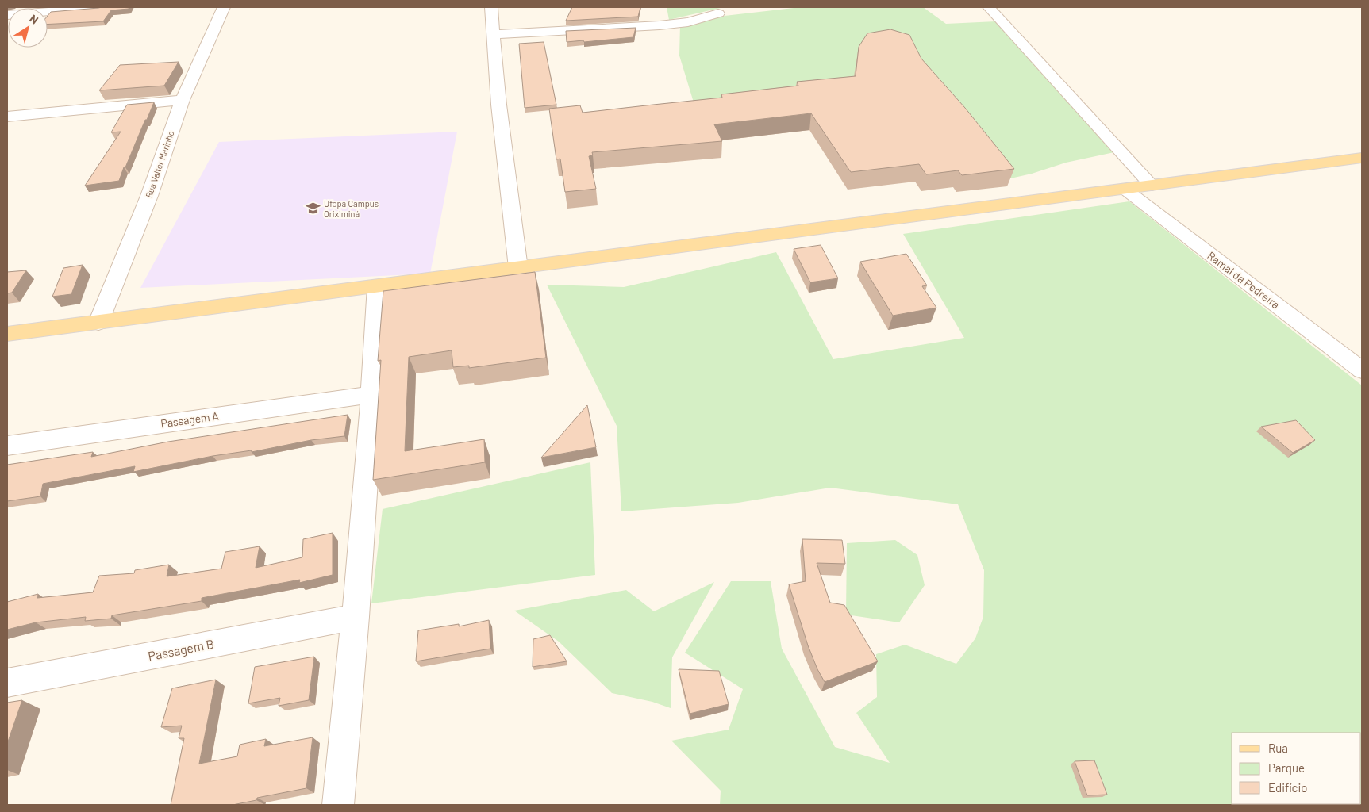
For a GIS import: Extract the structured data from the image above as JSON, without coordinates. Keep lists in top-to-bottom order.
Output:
{
  "streets": {
    "street": [
      "Rua Valter Marinho",
      "Ramal da Pedreira",
      "Passagem A",
      "Passagem B"
    ]
  },
  "places": {
    "school or university": ["Ufopa Campus Oriximiná"]
  },
  "legend": ["Rua", "Parque", "Edifício"],
  "north": "top right"
}
